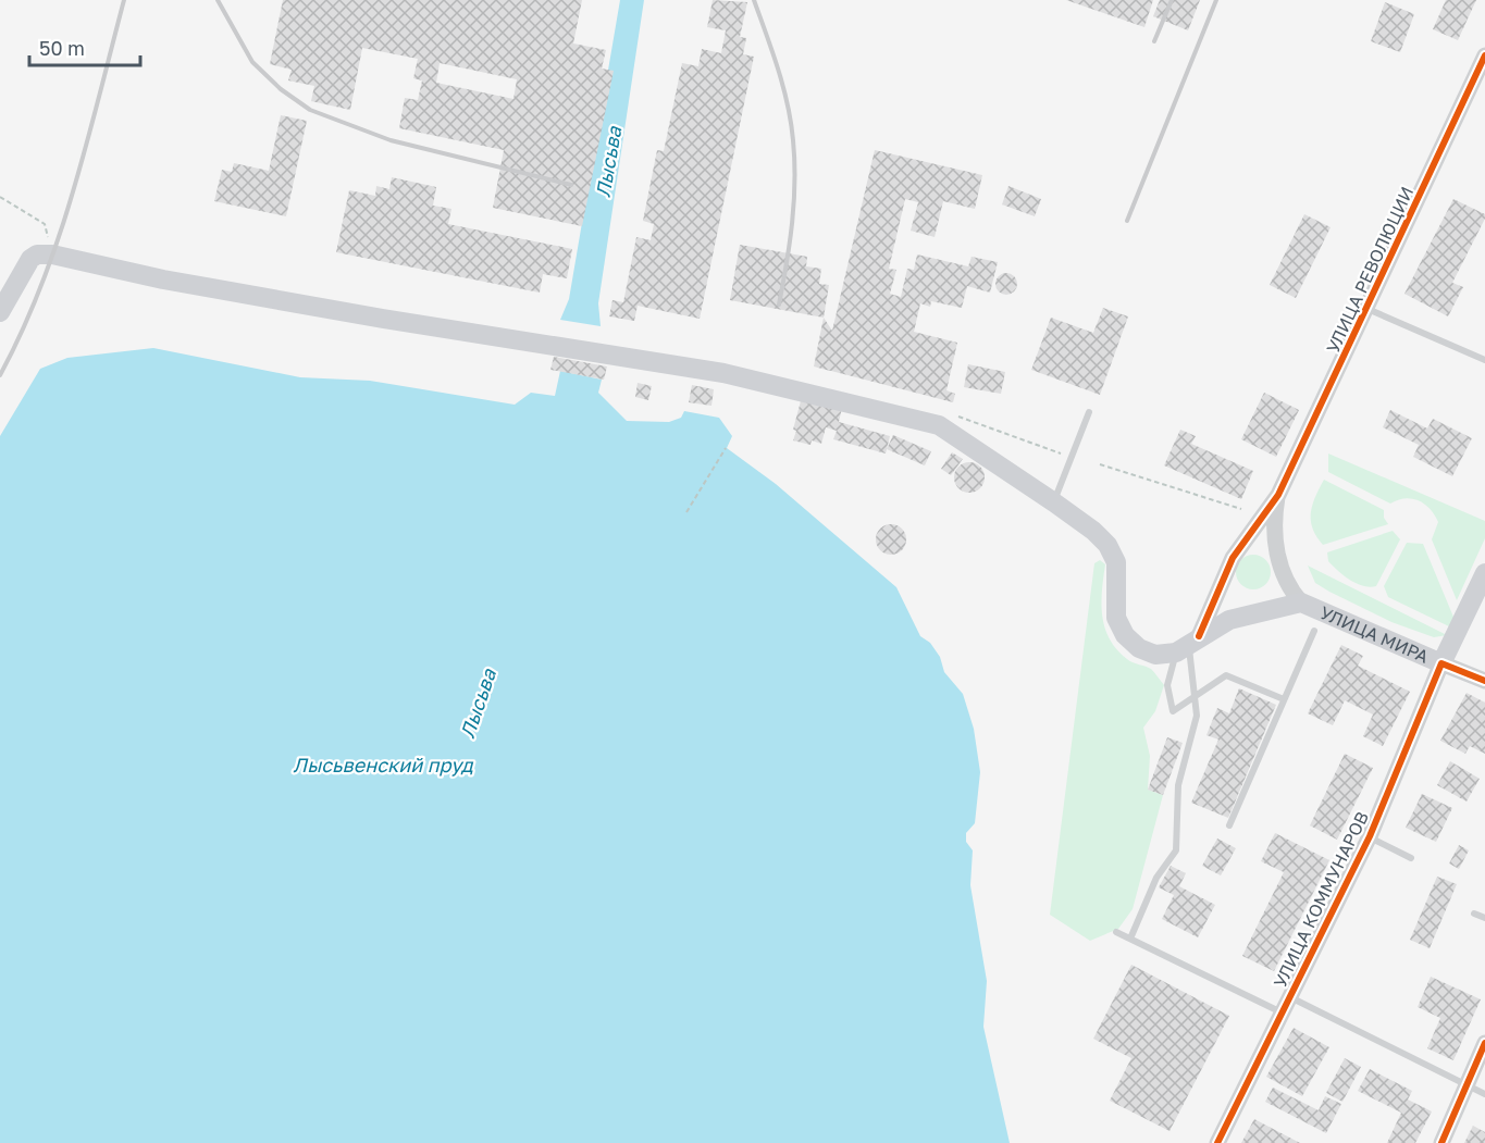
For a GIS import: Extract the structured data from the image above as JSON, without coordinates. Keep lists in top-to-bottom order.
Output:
{
  "streets": {
    "main road": ["УЛИЦА МИРА", "УЛИЦА КОММУНАРОВ"],
    "street": ["УЛИЦА РЕВОЛЮЦИИ"]
  },
  "crossings": [
    ["УЛИЦА МИРА", "УЛИЦА КОММУНАРОВ"]
  ],
  "water": ["Лысьва", "Лысьвенский пруд"],
  "scale_bar": "50 m"
}
